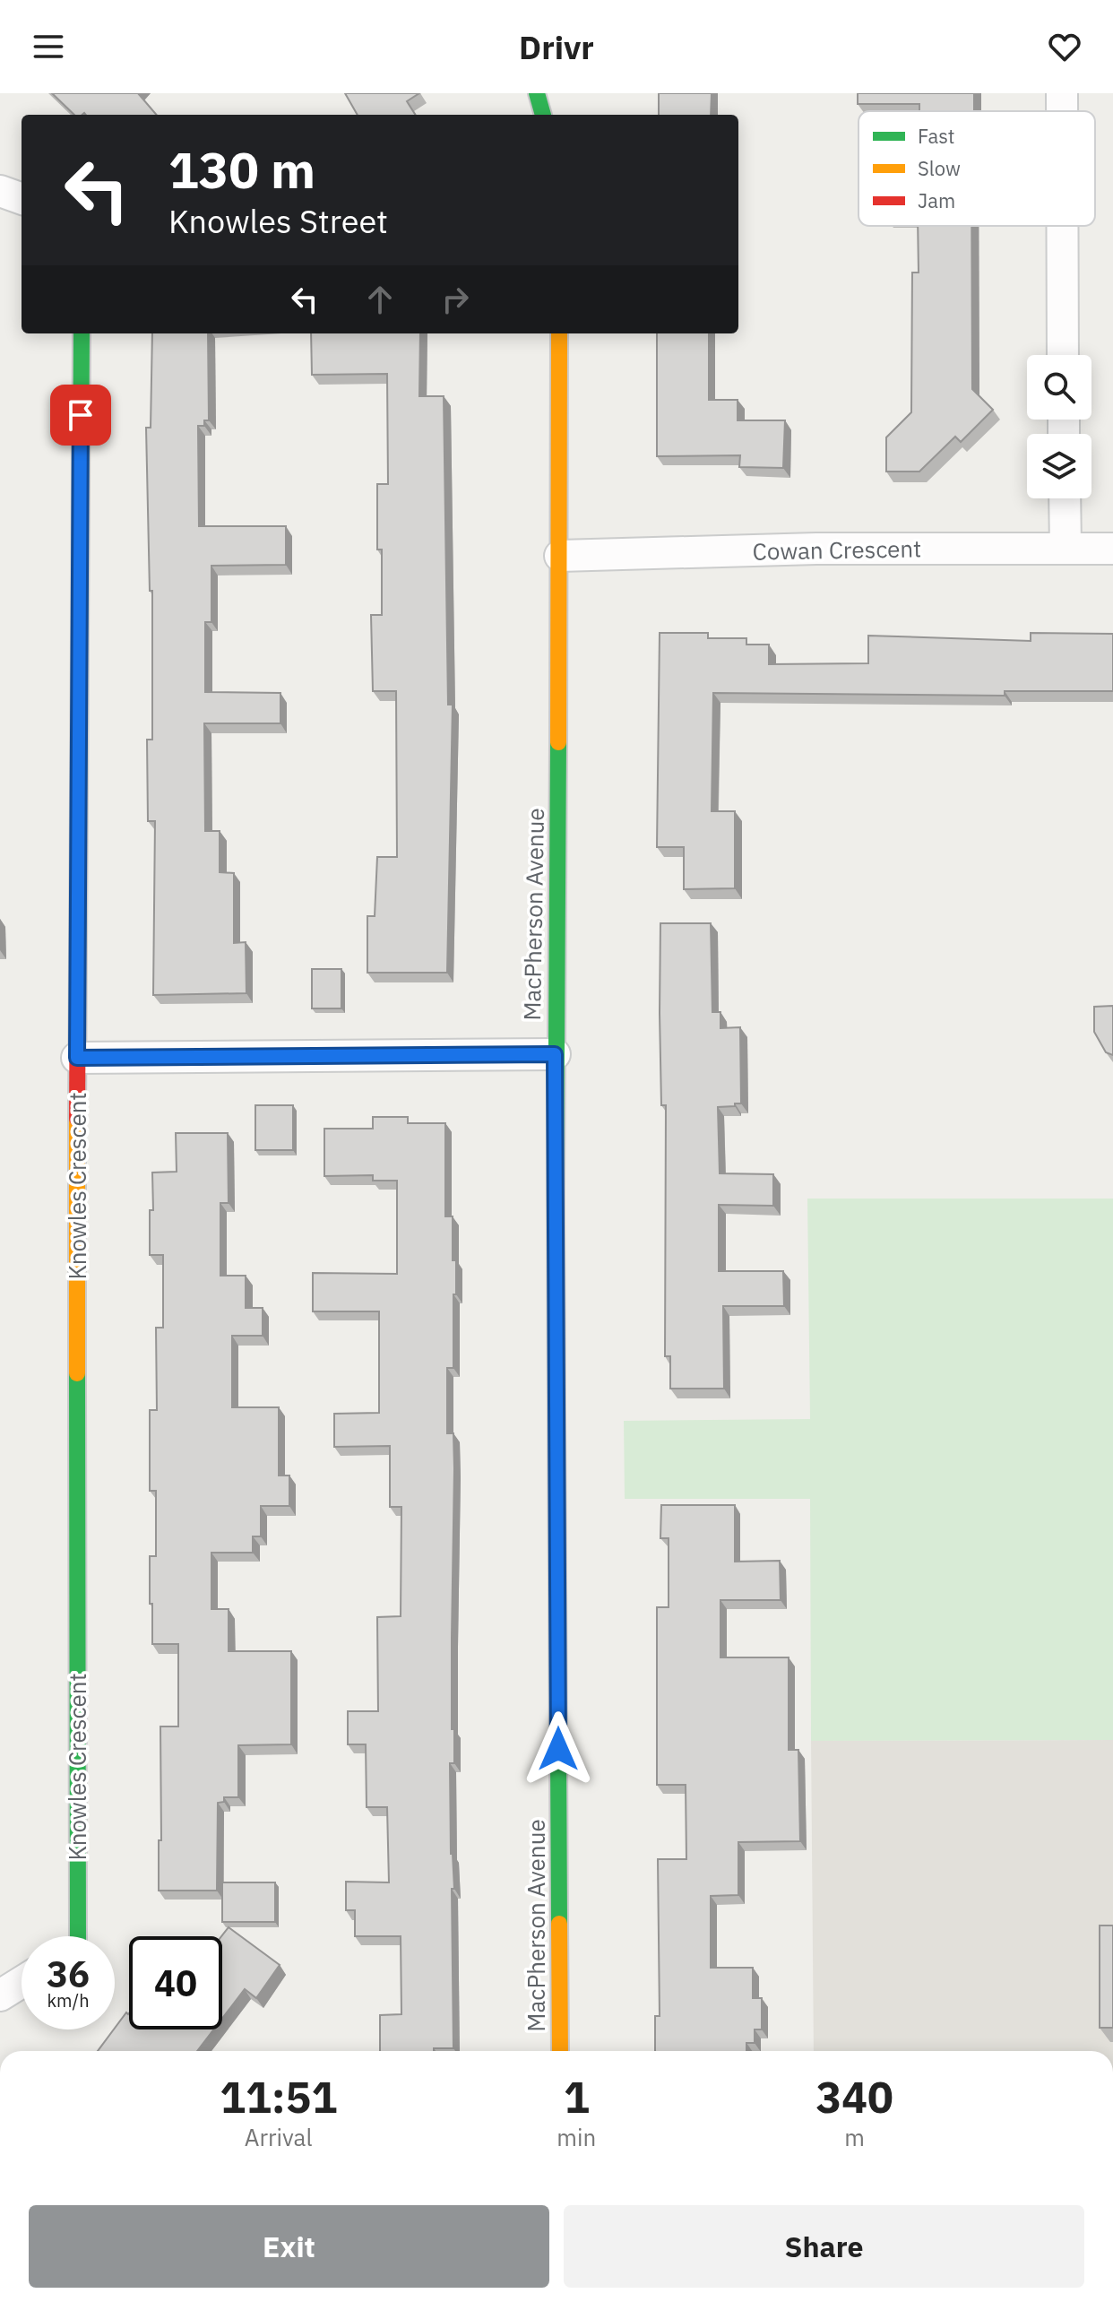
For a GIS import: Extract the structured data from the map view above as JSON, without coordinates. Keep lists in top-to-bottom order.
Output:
{
  "streets": {
    "street": ["Cowan Crescent", "MacPherson Avenue", "Knowles Crescent"]
  },
  "crossings": [
    ["Cowan Crescent", "MacPherson Avenue"]
  ],
  "legend": ["Fast", "Slow", "Jam"],
  "page": {
    "header": "Drivr",
    "turn": ["130 m", "Knowles Street"],
    "speed": "36 km/h",
    "limit": "40",
    "eta": [
      "11:51",
      "Arrival",
      "1",
      "min",
      "340",
      "m"
    ],
    "buttons": ["Exit", "Share"]
  }
}
